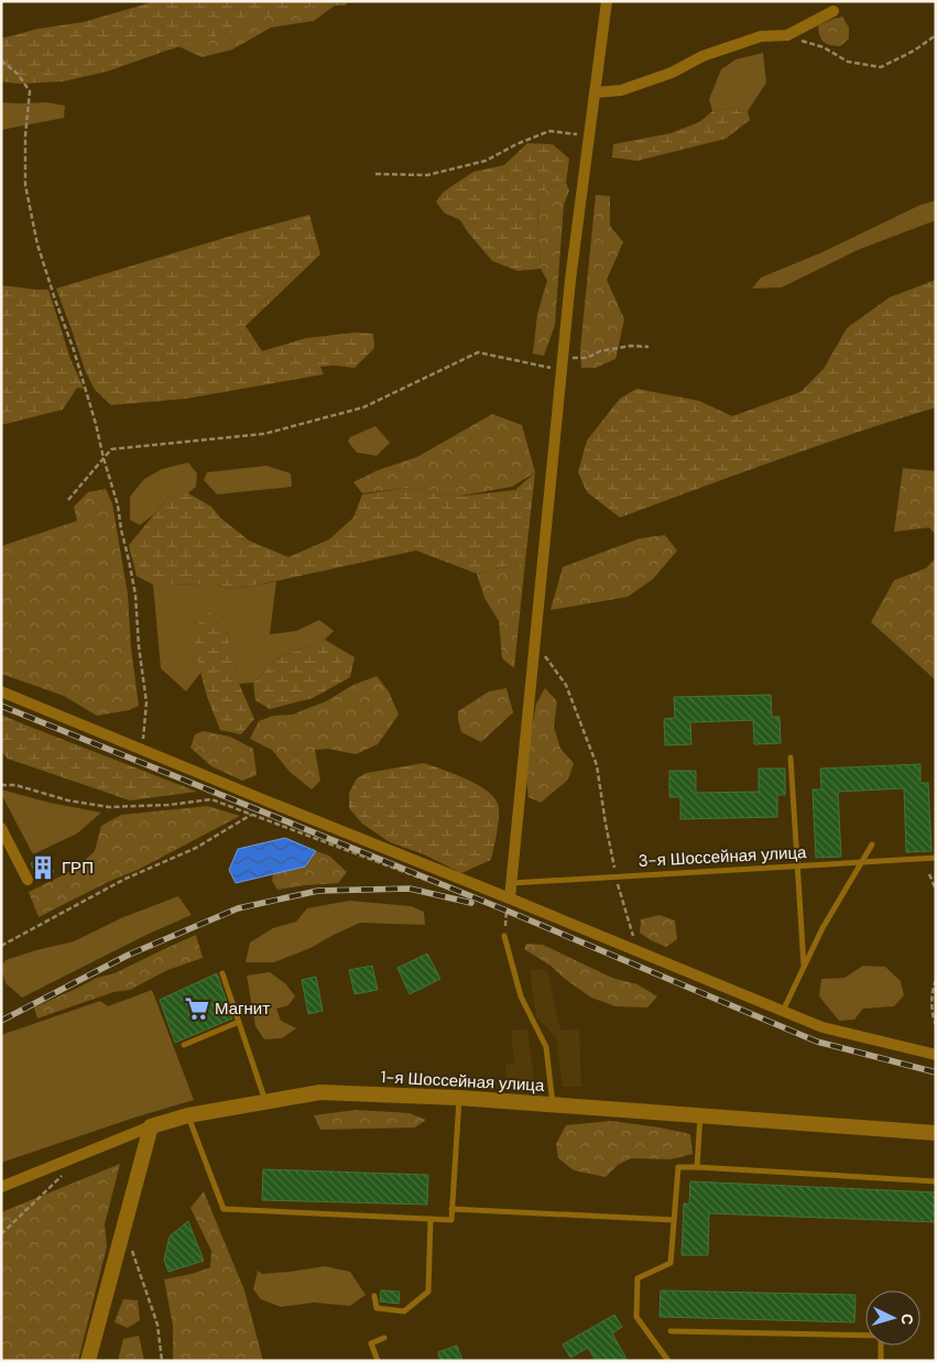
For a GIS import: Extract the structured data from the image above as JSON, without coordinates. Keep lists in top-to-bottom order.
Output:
{
  "streets": {
    "street": ["1-я Шоссейная улица"],
    "lane": ["3-я Шоссейная улица"]
  },
  "places": {
    "building": ["ГРП"],
    "supermarket": ["Магнит"]
  },
  "north": "right"
}
